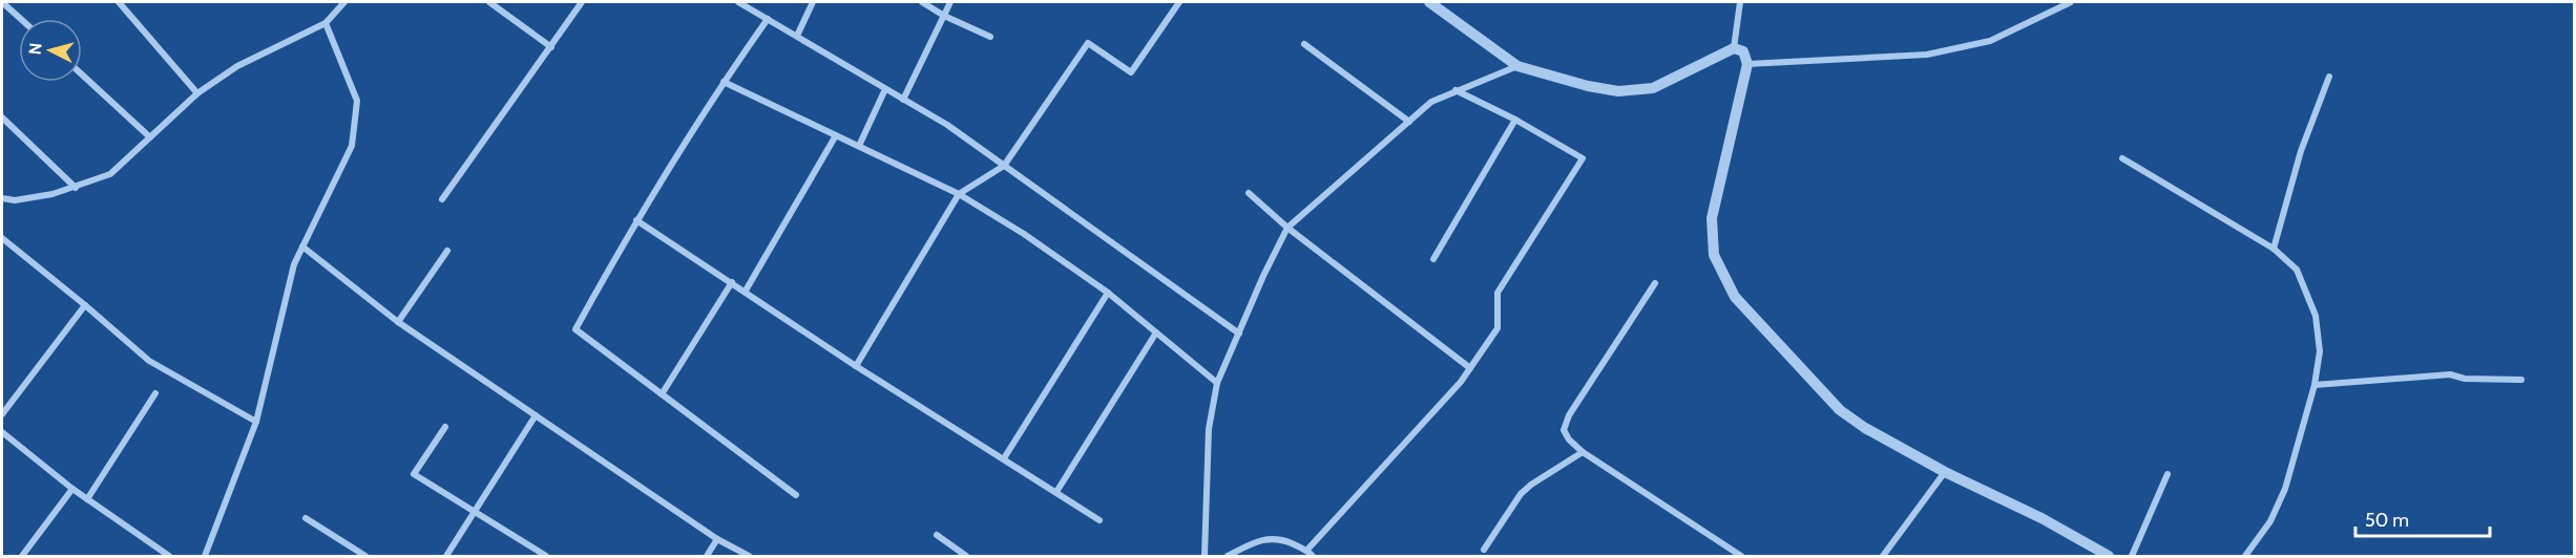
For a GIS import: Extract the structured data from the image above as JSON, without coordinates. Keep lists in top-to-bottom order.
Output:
{
  "scale_bar": "50 m",
  "north": "left"
}
